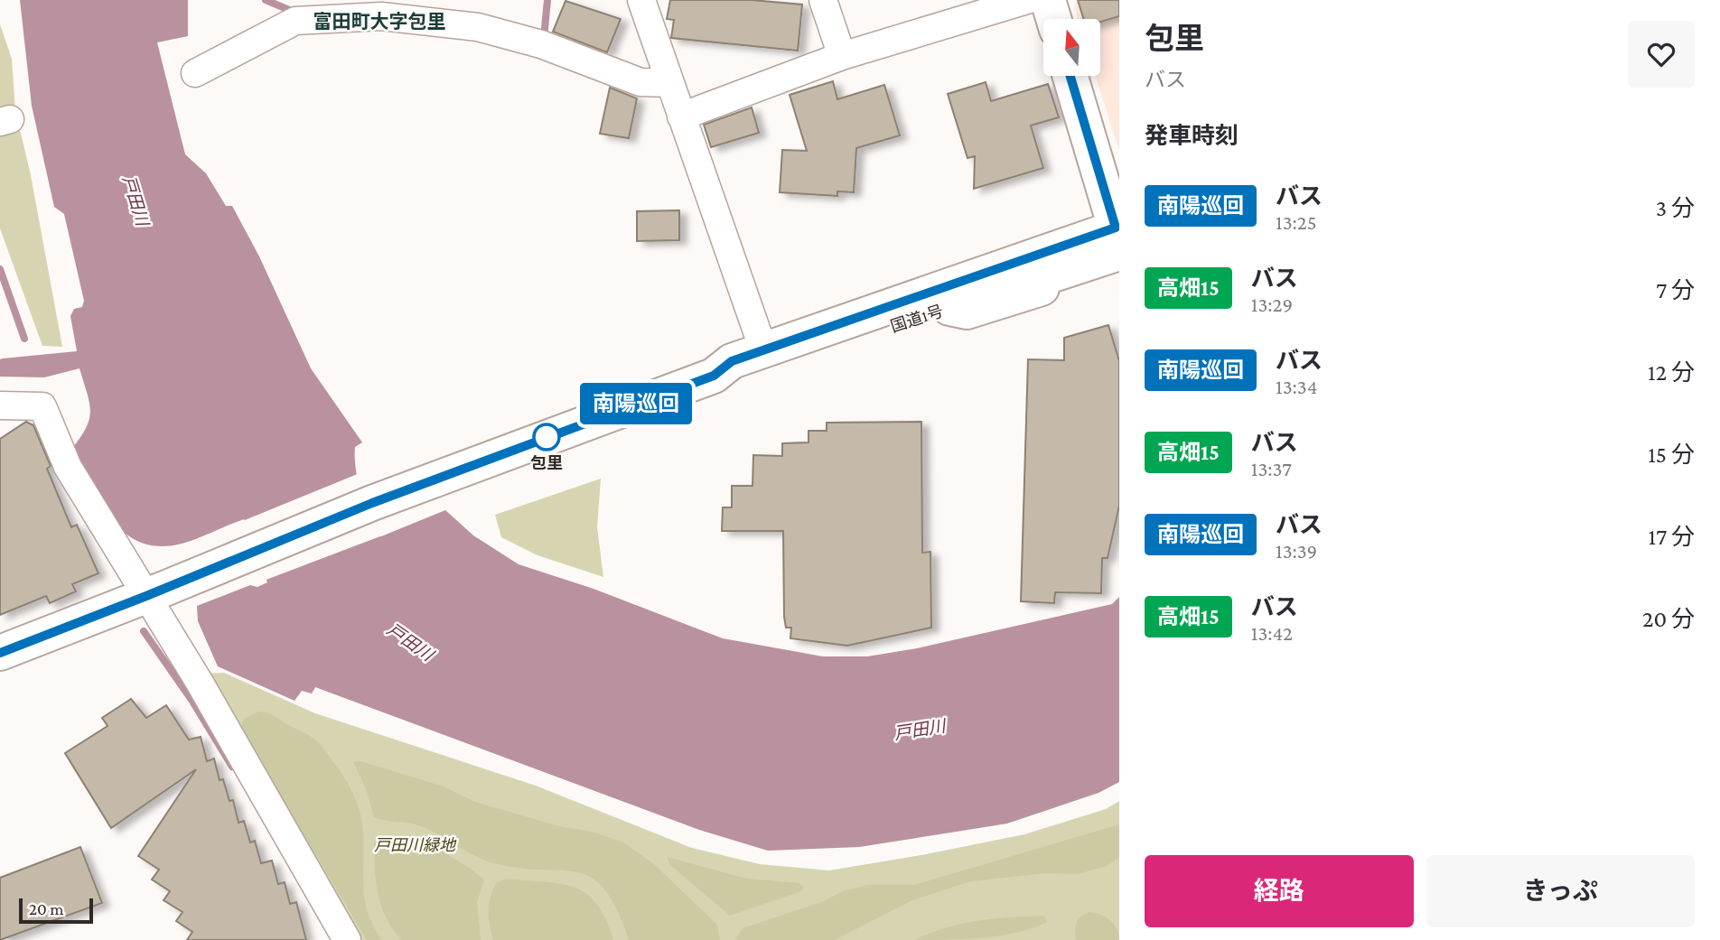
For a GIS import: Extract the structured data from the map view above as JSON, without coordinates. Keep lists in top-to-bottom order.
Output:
{
  "streets": {
    "main road": ["国道1号"]
  },
  "districts": ["富田町大字包里"],
  "water": ["戸田川"],
  "parks": ["戸田川緑地"],
  "places": ["包里"],
  "lines": ["bus line 南陽巡回"],
  "scale_bar": "20 m",
  "north": "top",
  "page": {
    "on_map": "南陽巡回",
    "heading": [
      ["包里", "バス"],
      "発車時刻"
    ],
    "list": [
      {
        "mark": "南陽巡回",
        "name": "バス",
        "note": "13:25",
        "value": "3 分"
      },
      {
        "mark": "高畑15",
        "name": "バス",
        "note": "13:29",
        "value": "7 分"
      },
      {
        "mark": "南陽巡回",
        "name": "バス",
        "note": "13:34",
        "value": "12 分"
      },
      {
        "mark": "高畑15",
        "name": "バス",
        "note": "13:37",
        "value": "15 分"
      },
      {
        "mark": "南陽巡回",
        "name": "バス",
        "note": "13:39",
        "value": "17 分"
      },
      {
        "mark": "高畑15",
        "name": "バス",
        "note": "13:42",
        "value": "20 分"
      }
    ],
    "buttons": ["経路", "きっぷ"],
    "scale": "20 m"
  }
}
